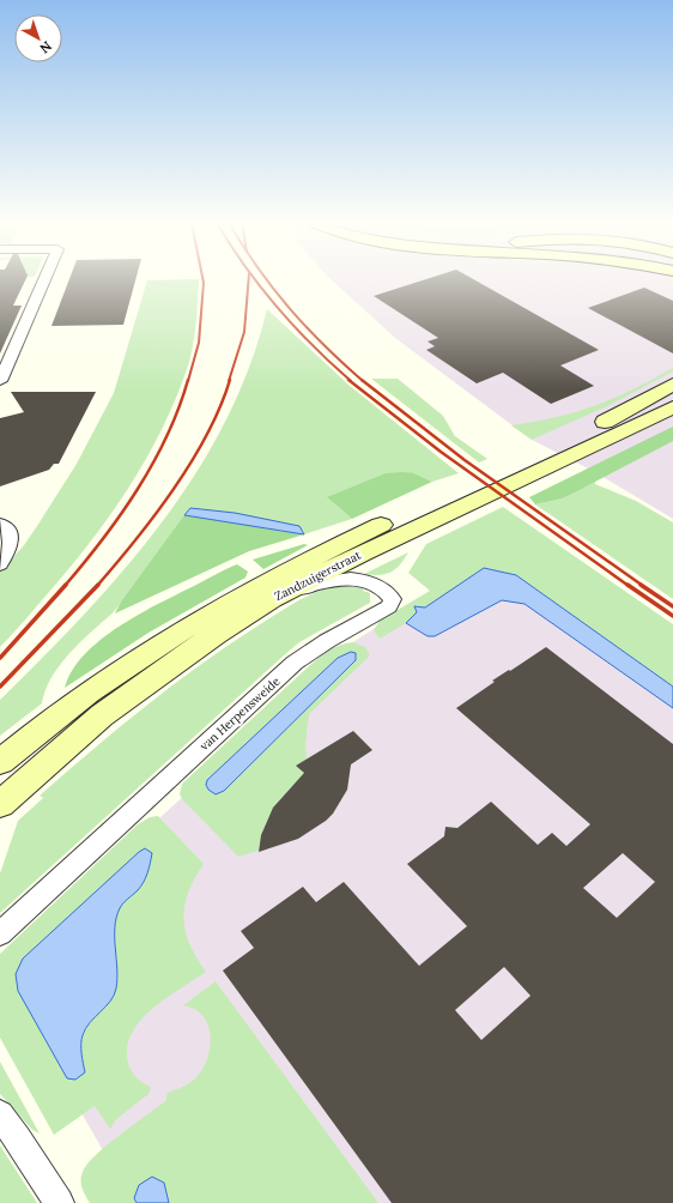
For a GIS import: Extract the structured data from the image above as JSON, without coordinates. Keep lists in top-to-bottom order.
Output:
{
  "streets": {
    "main road": ["Zandzuigerstraat"],
    "street": ["van Herpensweide"]
  },
  "crossings": [
    ["Zandzuigerstraat", "van Herpensweide"]
  ],
  "north": "bottom right"
}
